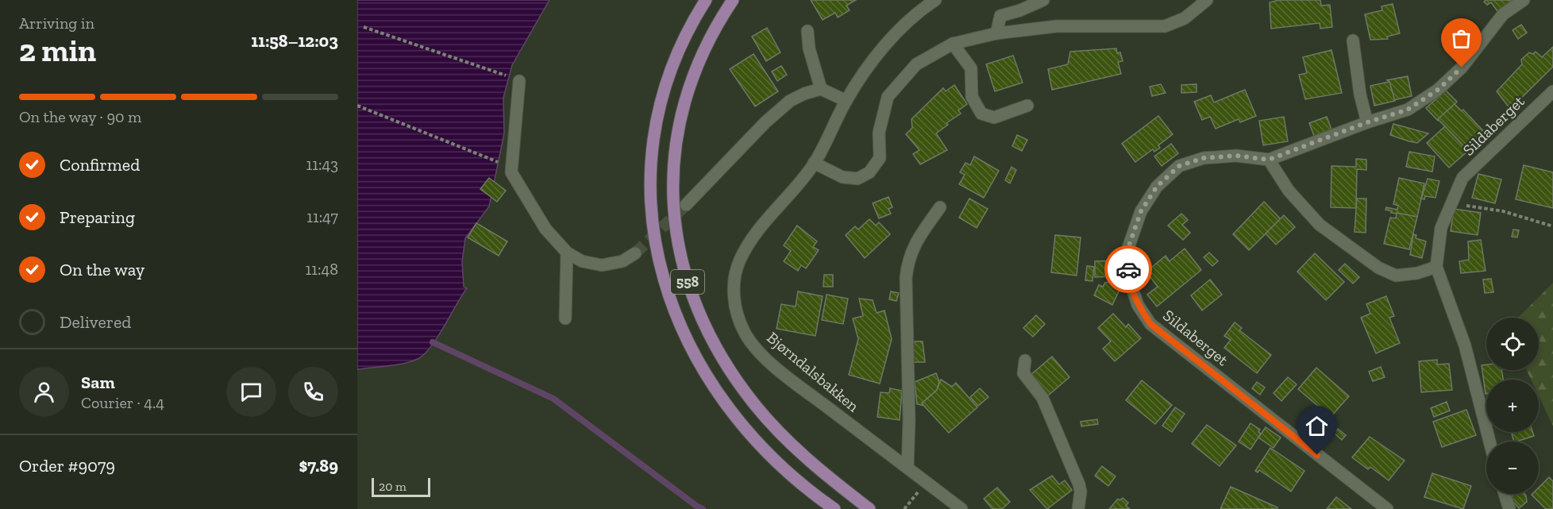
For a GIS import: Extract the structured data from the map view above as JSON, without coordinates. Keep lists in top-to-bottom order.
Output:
{
  "streets": {
    "main road": ["558"],
    "street": ["Sildaberget", "Bjørndalsbakken"]
  },
  "scale_bar": "20 m",
  "page": {
    "heading": ["2 min", "Arriving in", "11:58–12:03"],
    "panel": [
      "Sam",
      "Courier · 4.4",
      "Order #9079",
      "$7.89"
    ],
    "bar": "On the way · 90 m",
    "list": [
      ["Confirmed", "11:43"],
      ["Preparing", "11:47"],
      ["On the way", "11:48"],
      "Delivered"
    ],
    "map_buttons": ["+", "−"],
    "scale": "20 m"
  }
}
